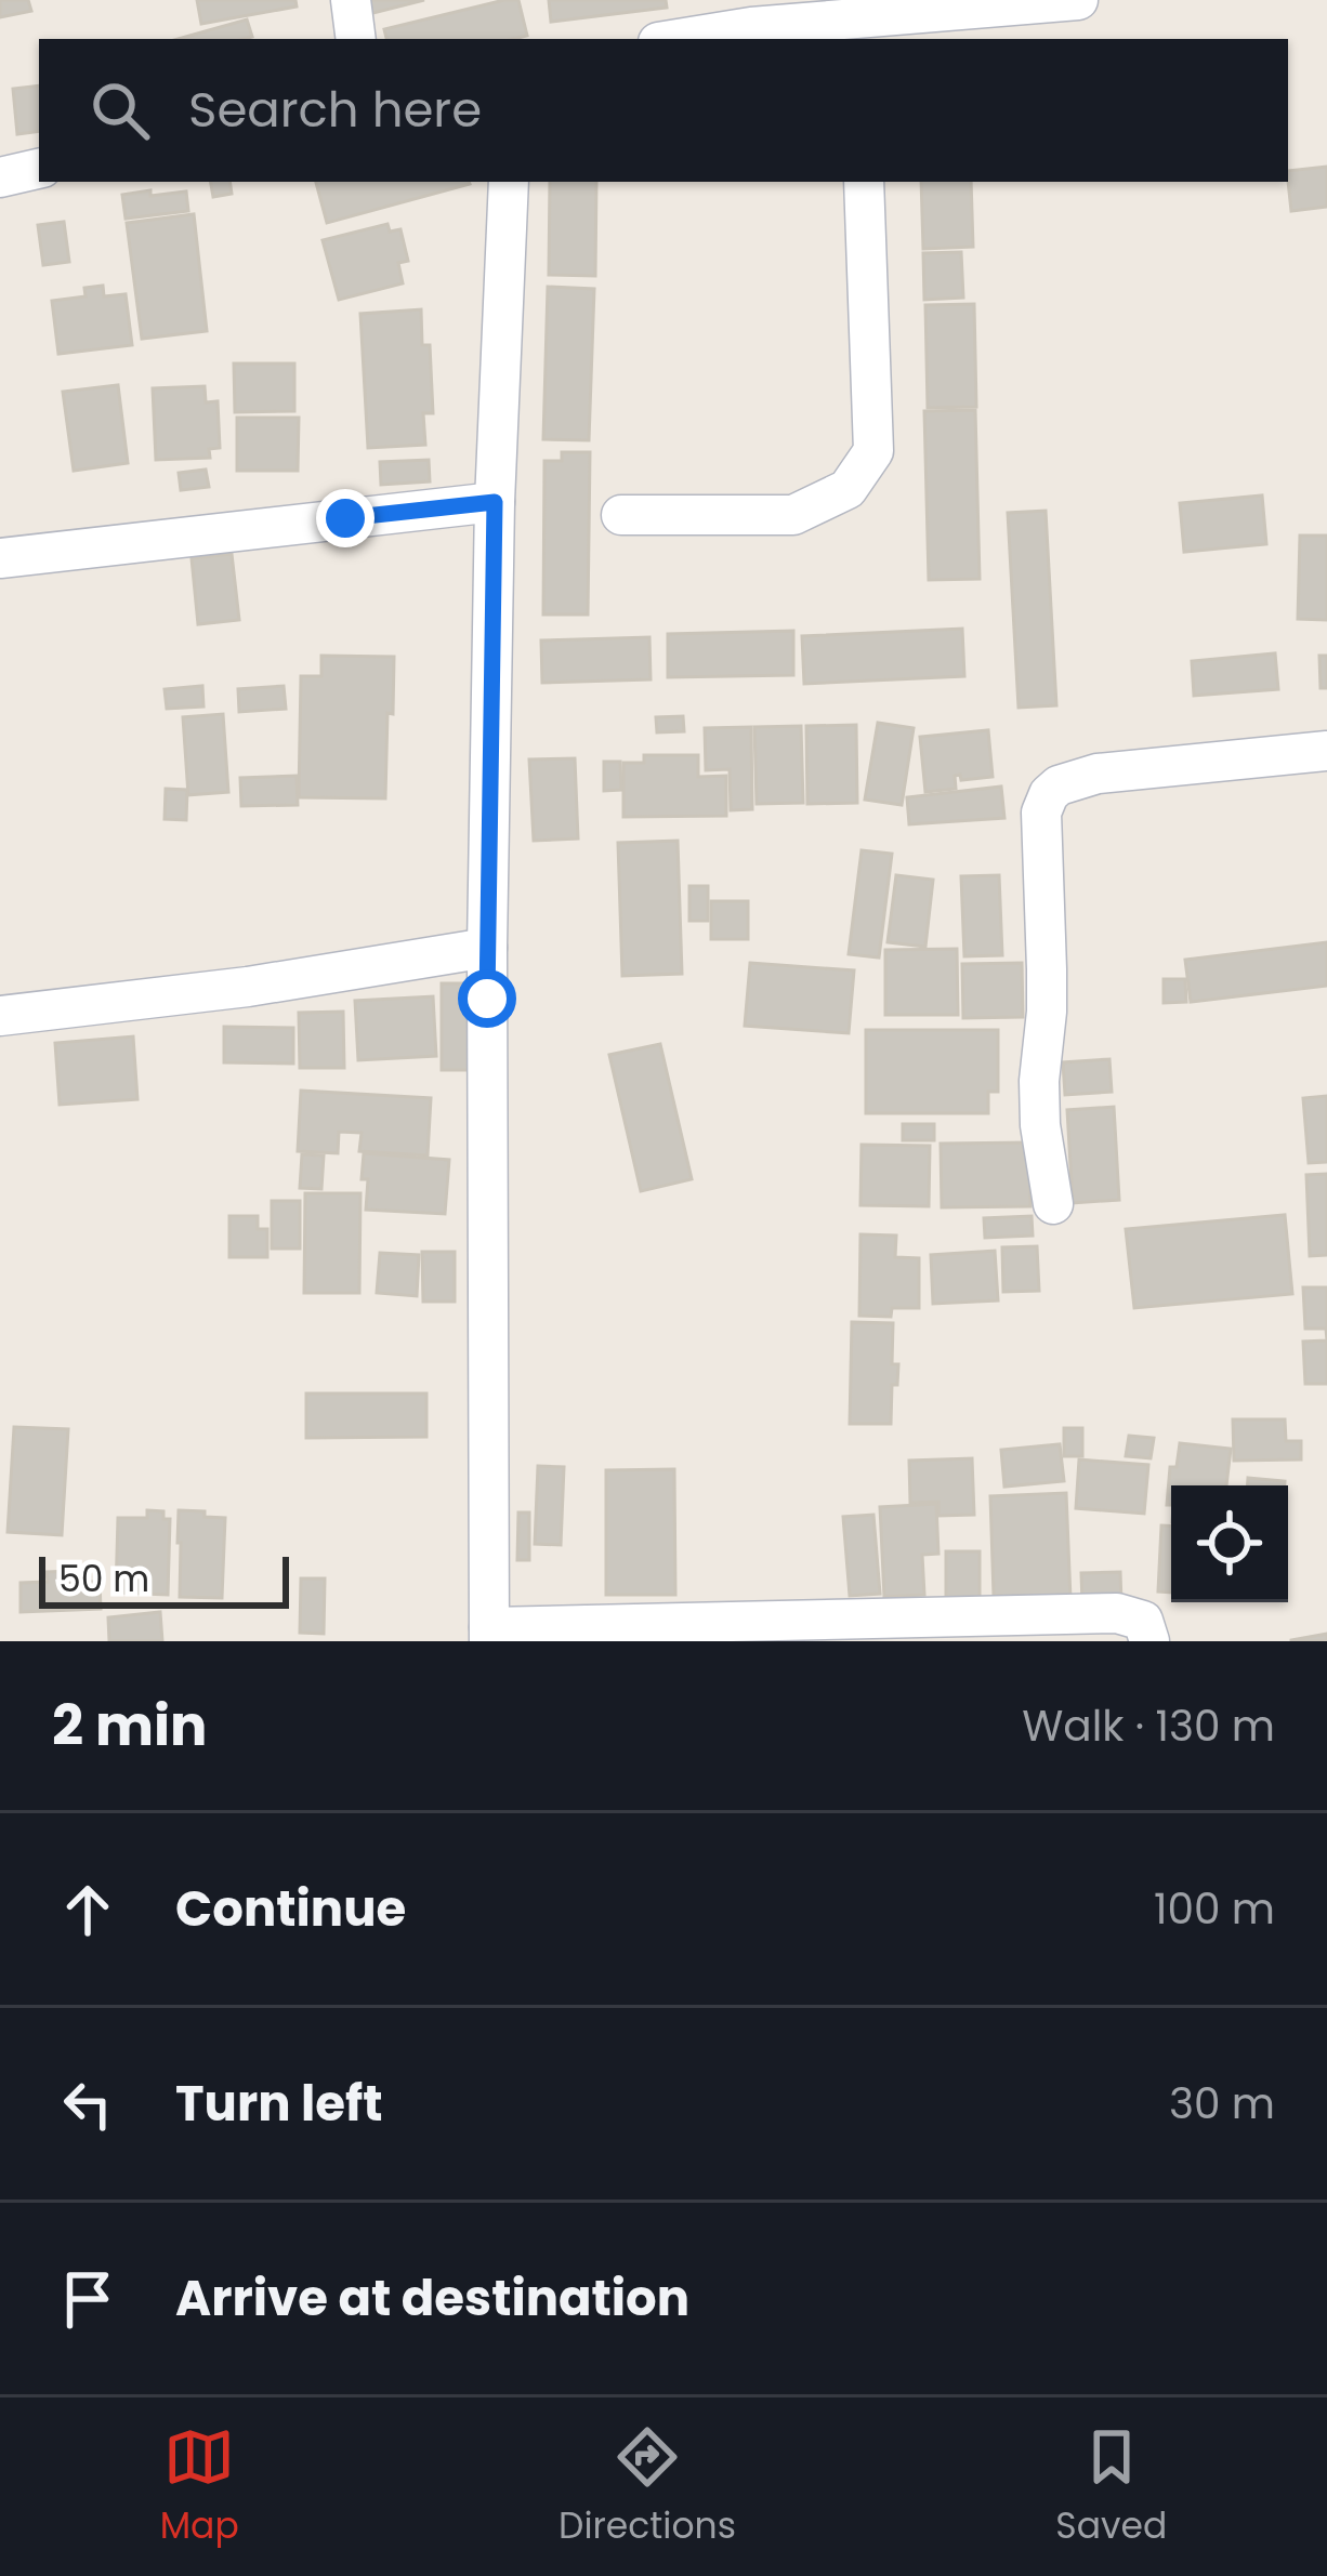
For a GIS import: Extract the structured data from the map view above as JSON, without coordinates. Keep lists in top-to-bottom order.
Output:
{
  "scale_bar": "50 m",
  "page": {
    "search": "Search here",
    "scale": "50 m",
    "heading": ["2 min", "Walk · 130 m"],
    "list": [
      ["Continue", "100 m"],
      ["Turn left", "30 m"],
      "Arrive at destination"
    ],
    "nav": ["Map", "Directions", "Saved"]
  }
}
